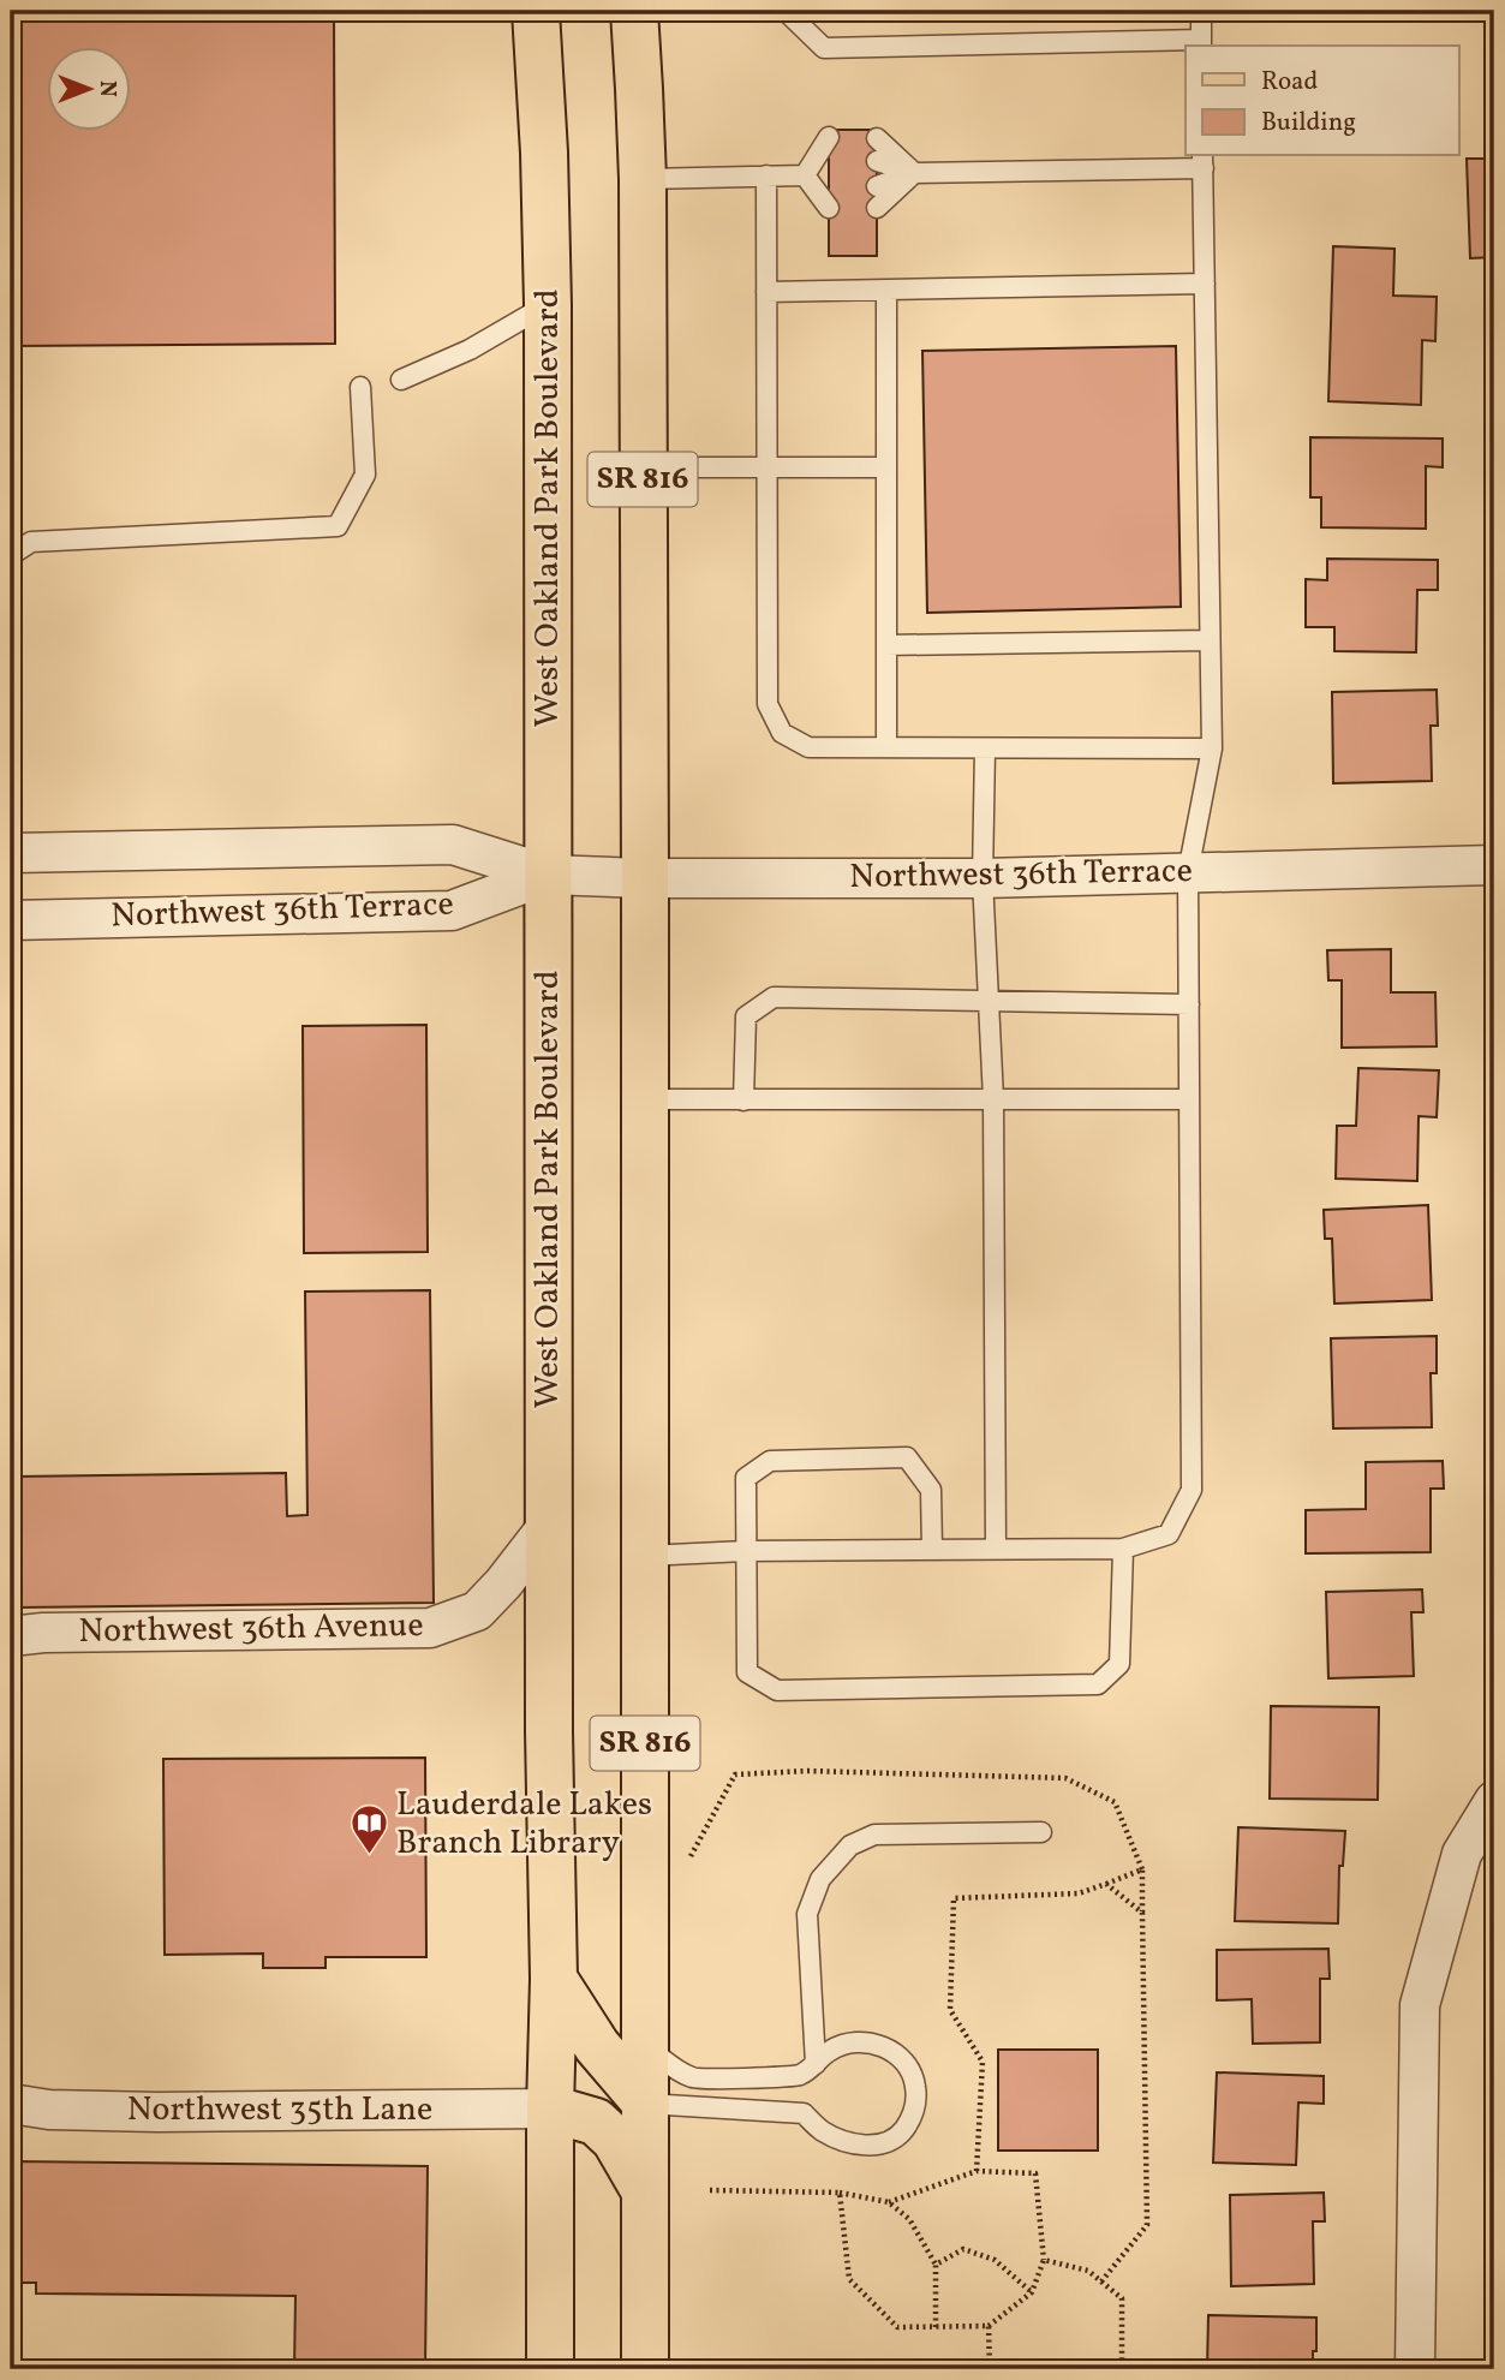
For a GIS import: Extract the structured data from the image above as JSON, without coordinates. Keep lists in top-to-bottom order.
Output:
{
  "streets": {
    "main road": ["SR 816", "West Oakland Park Boulevard"],
    "street": ["Northwest 36th Terrace", "Northwest 36th Avenue", "Northwest 35th Lane"]
  },
  "crossings": [
    ["SR 816", "Northwest 36th Terrace"],
    ["West Oakland Park Boulevard", "Northwest 36th Terrace"],
    ["West Oakland Park Boulevard", "Northwest 36th Avenue"],
    ["West Oakland Park Boulevard", "Northwest 35th Lane"]
  ],
  "places": {
    "library": ["Lauderdale Lakes Branch Library"]
  },
  "legend": ["Road", "Building"],
  "north": "right"
}
